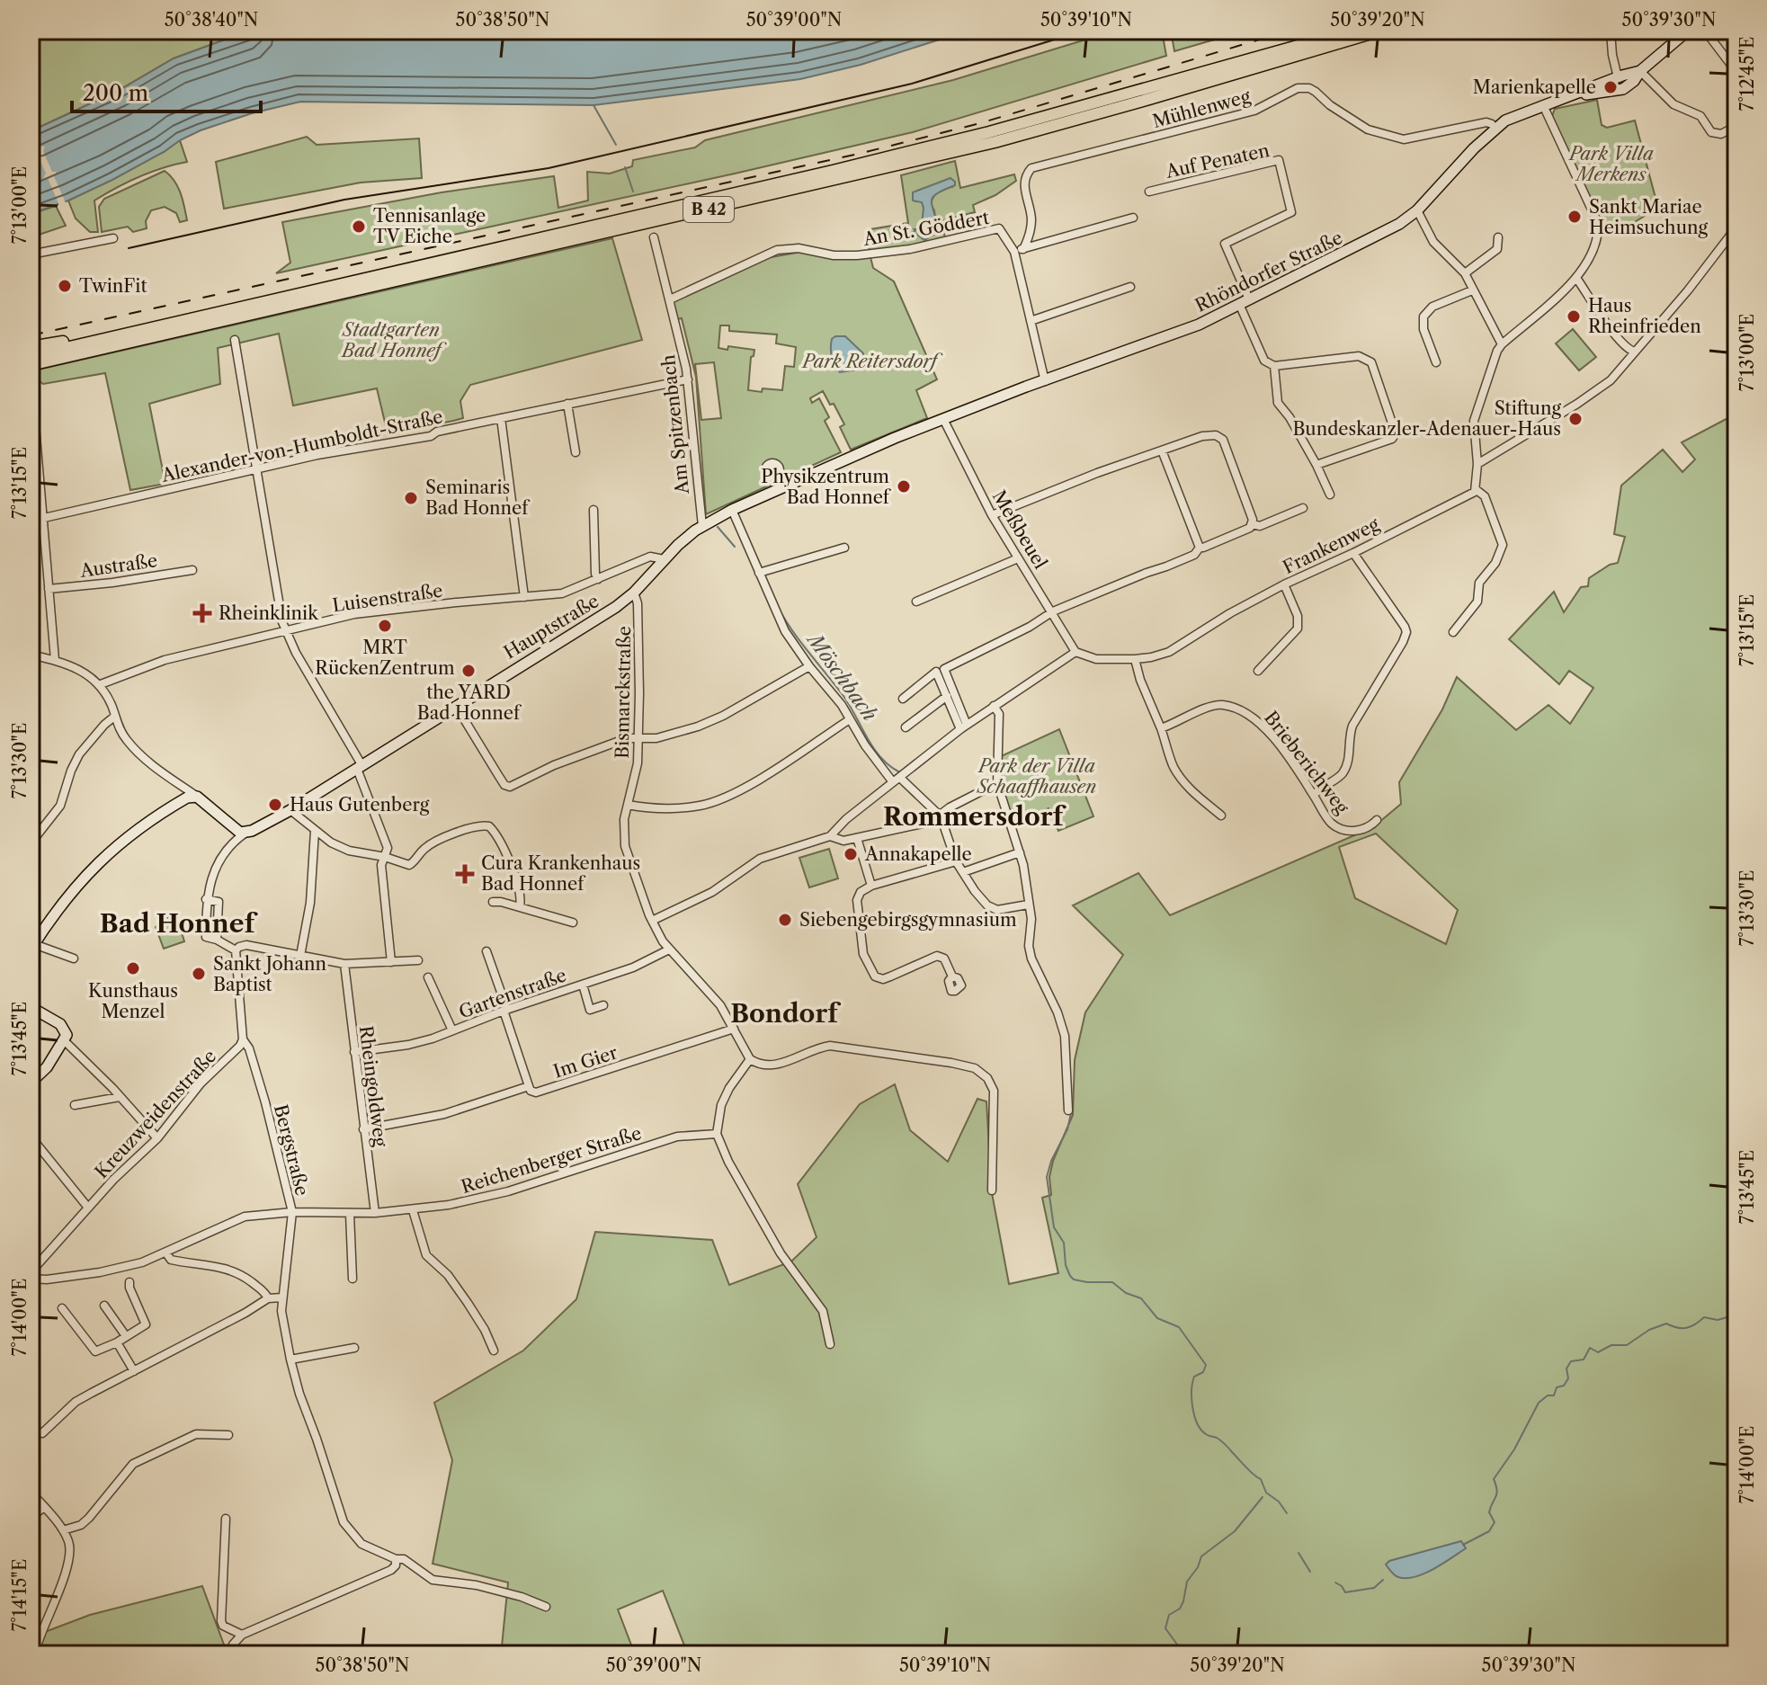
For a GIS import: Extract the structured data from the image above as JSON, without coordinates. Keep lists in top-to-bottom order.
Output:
{
  "streets": {
    "highway": ["B 42"],
    "main road": ["Rhöndorfer Straße", "Hauptstraße"],
    "street": [
      "Mühlenweg",
      "Auf Penaten",
      "An St. Göddert",
      "Am Spitzenbach",
      "Alexander-von-Humboldt-Straße",
      "Meßbeuel",
      "Frankenweg",
      "Austraße",
      "Luisenstraße",
      "Bismarckstraße",
      "Brieberichweg",
      "Gartenstraße",
      "Im Gier",
      "Rheingoldweg",
      "Kreuzweidenstraße",
      "Bergstraße",
      "Reichenberger Straße"
    ]
  },
  "crossings": [
    ["Mühlenweg", "Rhöndorfer Straße"],
    ["Auf Penaten", "Rhöndorfer Straße"],
    ["An St. Göddert", "Am Spitzenbach"],
    ["Rhöndorfer Straße", "Meßbeuel"],
    ["Rhöndorfer Straße", "Hauptstraße"],
    ["Am Spitzenbach", "Alexander-von-Humboldt-Straße"],
    ["Am Spitzenbach", "Hauptstraße"],
    ["Meßbeuel", "Frankenweg"],
    ["Meßbeuel", "Hauptstraße"],
    ["Luisenstraße", "Hauptstraße"],
    ["Hauptstraße", "Bismarckstraße"],
    ["Bismarckstraße", "Gartenstraße"],
    ["Bismarckstraße", "Im Gier"],
    ["Gartenstraße", "Rheingoldweg"],
    ["Im Gier", "Rheingoldweg"],
    ["Rheingoldweg", "Reichenberger Straße"],
    ["Kreuzweidenstraße", "Bergstraße"],
    ["Bergstraße", "Reichenberger Straße"]
  ],
  "districts": ["Rommersdorf", "Bad Honnef", "Bondorf"],
  "water": ["Möschbach"],
  "parks": [
    "Park Villa Merkens",
    "Stadtgarten Bad Honnef",
    "Park Reitersdorf",
    "Park der Villa Schaaffhausen"
  ],
  "places": {
    "other": [
      "Marienkapelle",
      "Sankt Mariae Heimsuchung",
      "Tennisanlage TV Eiche",
      "TwinFit",
      "Haus Rheinfrieden",
      "Stiftung Bundeskanzler-Adenauer-Haus",
      "Physikzentrum Bad Honnef",
      "Seminaris Bad Honnef",
      "MRT RückenZentrum",
      "the YARD Bad Honnef",
      "Haus Gutenberg",
      "Annakapelle",
      "Siebengebirgsgymnasium",
      "Kunsthaus Menzel",
      "Sankt Johann Baptist"
    ],
    "health": ["Rheinklinik", "Cura Krankenhaus Bad Honnef"]
  },
  "scale_bar": "200 m",
  "coordinates": [
    "50°38'40\"N",
    "50°38'50\"N",
    "50°39'00\"N",
    "50°39'10\"N",
    "50°39'20\"N",
    "50°39'30\"N",
    "7°12'45\"E",
    "7°13'00\"E",
    "7°13'15\"E",
    "7°13'30\"E",
    "7°13'45\"E",
    "7°14'00\"E",
    "7°14'15\"E"
  ]
}
